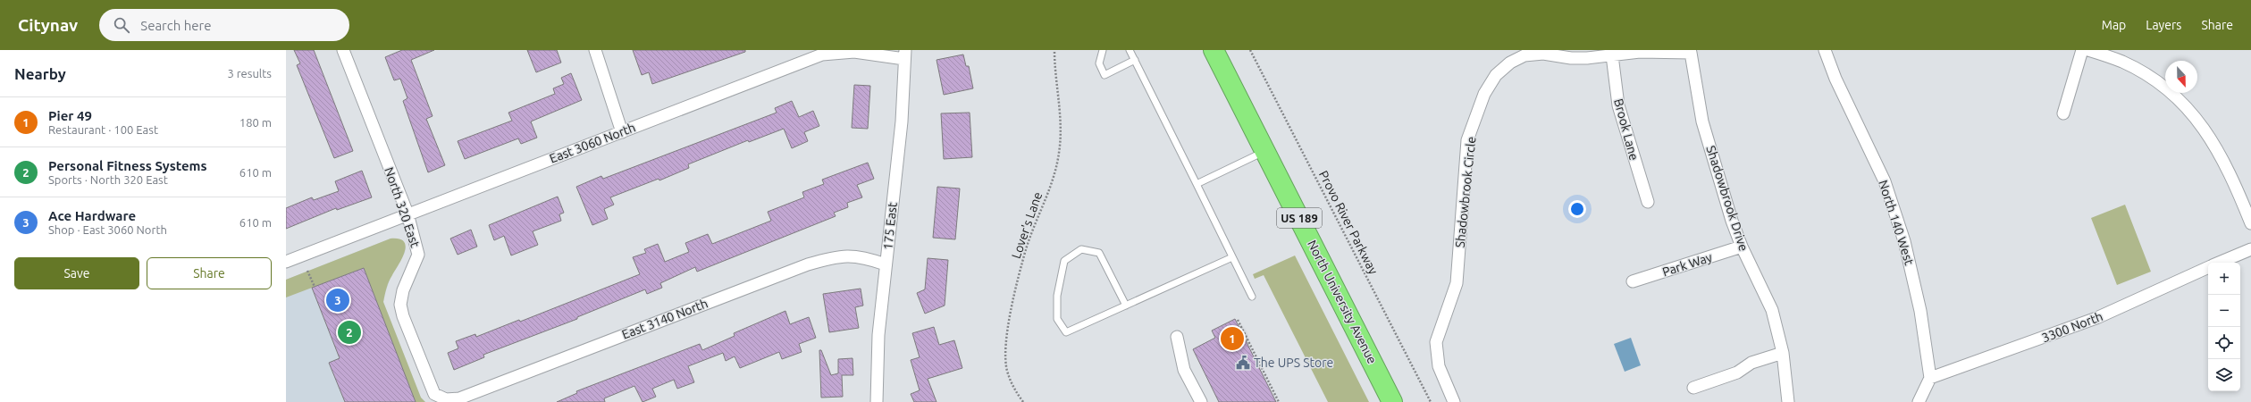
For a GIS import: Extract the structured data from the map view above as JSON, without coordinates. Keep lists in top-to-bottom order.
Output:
{
  "streets": {
    "highway": ["US 189", "North University Avenue"],
    "street": [
      "Brook Lane",
      "East 3060 North",
      "Shadowbrook Circle",
      "Shadowbrook Drive",
      "North 320 East",
      "North 140 West",
      "175 East",
      "Park Way",
      "East 3140 North",
      "3300 North"
    ],
    "path": ["Provo River Parkway", "Lover's Lane"]
  },
  "crossings": [
    ["Brook Lane", "Shadowbrook Circle"],
    ["East 3060 North", "North 320 East"],
    ["East 3060 North", "175 East"],
    ["Shadowbrook Circle", "Shadowbrook Drive"],
    ["Shadowbrook Drive", "Park Way"],
    ["North 320 East", "East 3140 North"],
    ["North 140 West", "3300 North"],
    ["175 East", "East 3140 North"]
  ],
  "places": {
    "public building": ["The UPS Store"]
  },
  "north": "bottom",
  "page": {
    "header": "Citynav",
    "search": "Search here",
    "nav": ["Map", "Layers", "Share"],
    "heading": ["Nearby", "3 results"],
    "list": [
      {
        "mark": "1",
        "name": "Pier 49",
        "note": "Restaurant · 100 East",
        "value": "180 m"
      },
      {
        "mark": "2",
        "name": "Personal Fitness Systems",
        "note": "Sports · North 320 East",
        "value": "610 m"
      },
      {
        "mark": "3",
        "name": "Ace Hardware",
        "note": "Shop · East 3060 North",
        "value": "610 m"
      }
    ],
    "buttons": ["Save", "Share"],
    "map_buttons": ["+", "−"],
    "pins": ["3", "2", "1"]
  }
}
